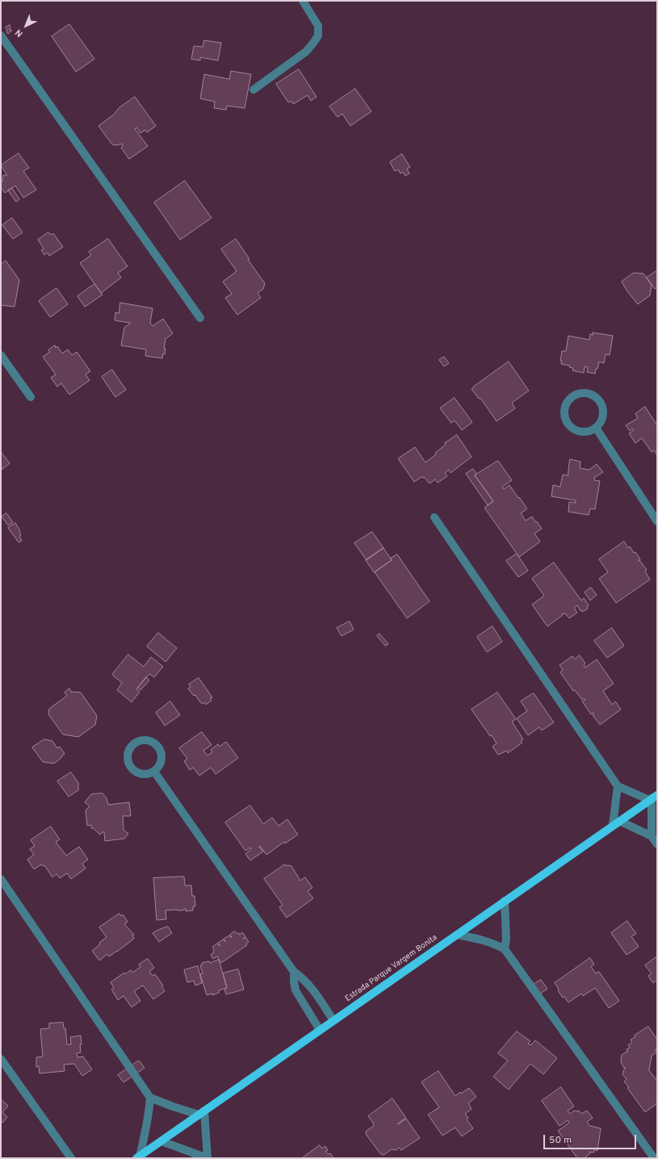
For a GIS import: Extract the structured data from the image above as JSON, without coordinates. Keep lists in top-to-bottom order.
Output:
{
  "streets": {
    "main road": ["Estrada Parque Vargem Bonita"]
  },
  "scale_bar": "50 m",
  "north": "bottom left"
}
